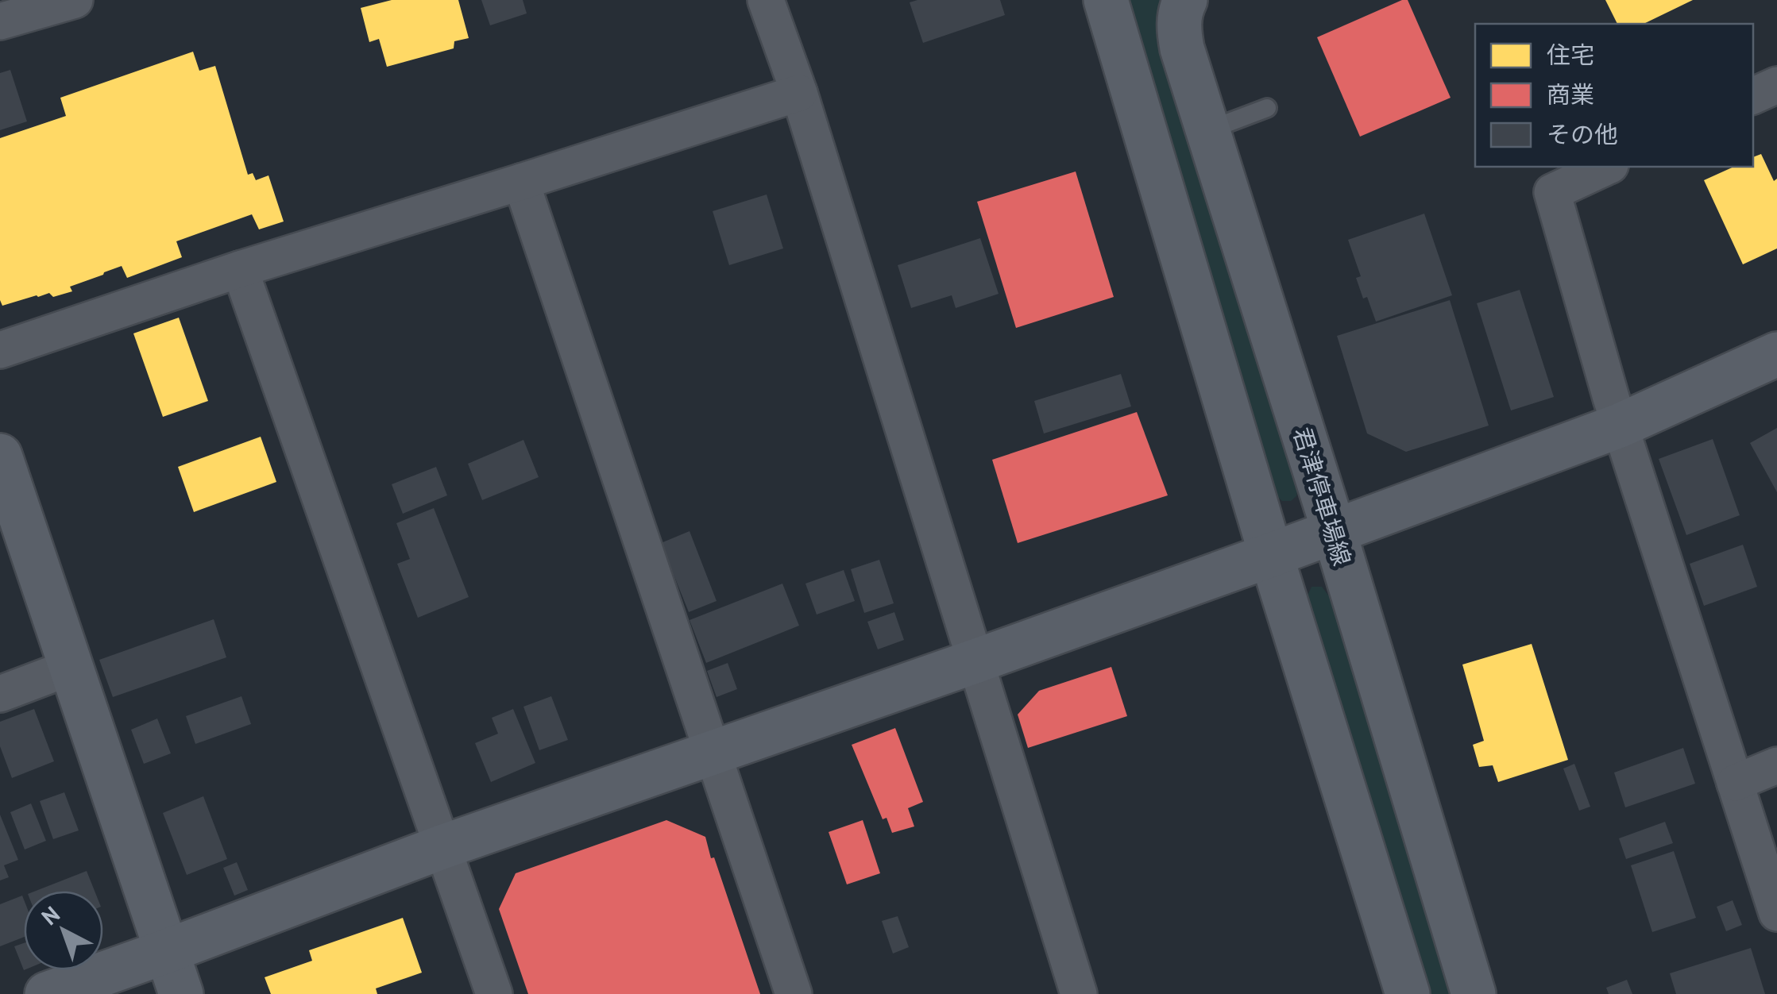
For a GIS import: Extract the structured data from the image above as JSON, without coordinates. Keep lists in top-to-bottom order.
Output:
{
  "streets": {
    "street": ["君津停車場線"]
  },
  "legend": ["住宅", "商業", "その他"],
  "north": "top left"
}
